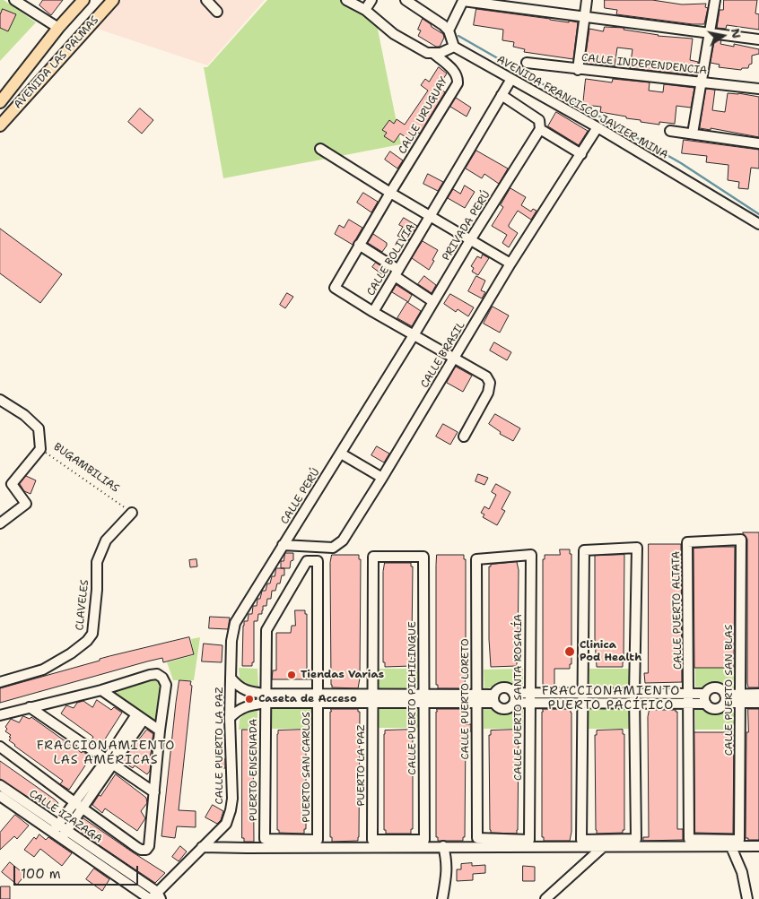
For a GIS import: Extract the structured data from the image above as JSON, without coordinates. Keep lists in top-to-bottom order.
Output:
{
  "streets": {
    "main road": ["AVENIDA LAS PALMAS"],
    "street": [
      "CALLE INDEPENDENCIA",
      "AVENIDA FRANCISCO JAVIER MINA",
      "CALLE URUGUAY",
      "PRIVADA PERÚ",
      "CALLE BOLIVIA",
      "CALLE BRASIL",
      "BUGAMBILIAS",
      "CALLE PERÚ",
      "CLAVELES",
      "CALLE PUERTO ALTATA",
      "CALLE PUERTO SAN BLAS",
      "CALLE PUERTO SANTA ROSALÍA",
      "CALLE PUERTO PICHILINGUE",
      "CALLE PUERTO LORETO",
      "CALLE PUERTO LA PAZ",
      "PUERTO LA PAZ",
      "PUERTO SAN CARLOS",
      "PUERTO ENSENADA",
      "CALLE IZAZAGA"
    ]
  },
  "crossings": [
    ["AVENIDA FRANCISCO JAVIER MINA", "CALLE BOLIVIA"],
    ["AVENIDA FRANCISCO JAVIER MINA", "CALLE BRASIL"],
    ["CALLE URUGUAY", "CALLE BOLIVIA"],
    ["PRIVADA PERÚ", "CALLE BOLIVIA"],
    ["PRIVADA PERÚ", "CALLE PERÚ"],
    ["CALLE BOLIVIA", "CALLE BRASIL"],
    ["CALLE BOLIVIA", "CALLE PERÚ"],
    ["CALLE BRASIL", "CALLE PERÚ"],
    ["BUGAMBILIAS", "CLAVELES"],
    ["CALLE PERÚ", "CALLE PUERTO LA PAZ"],
    ["CALLE PUERTO ALTATA", "CALLE PUERTO SAN BLAS"],
    ["CALLE PUERTO SANTA ROSALÍA", "CALLE PUERTO LORETO"],
    ["CALLE PUERTO PICHILINGUE", "PUERTO LA PAZ"],
    ["CALLE PUERTO LA PAZ", "CALLE IZAZAGA"],
    ["PUERTO SAN CARLOS", "PUERTO ENSENADA"]
  ],
  "districts": ["FRACCIONAMIENTO PUERTO PACÍFICO", "FRACCIONAMIENTO LAS AMÉRICAS"],
  "places": ["Clinica Pod Health", "Tiendas Varias", "Caseta de Acceso"],
  "scale_bar": "100 m",
  "north": "right"
}
